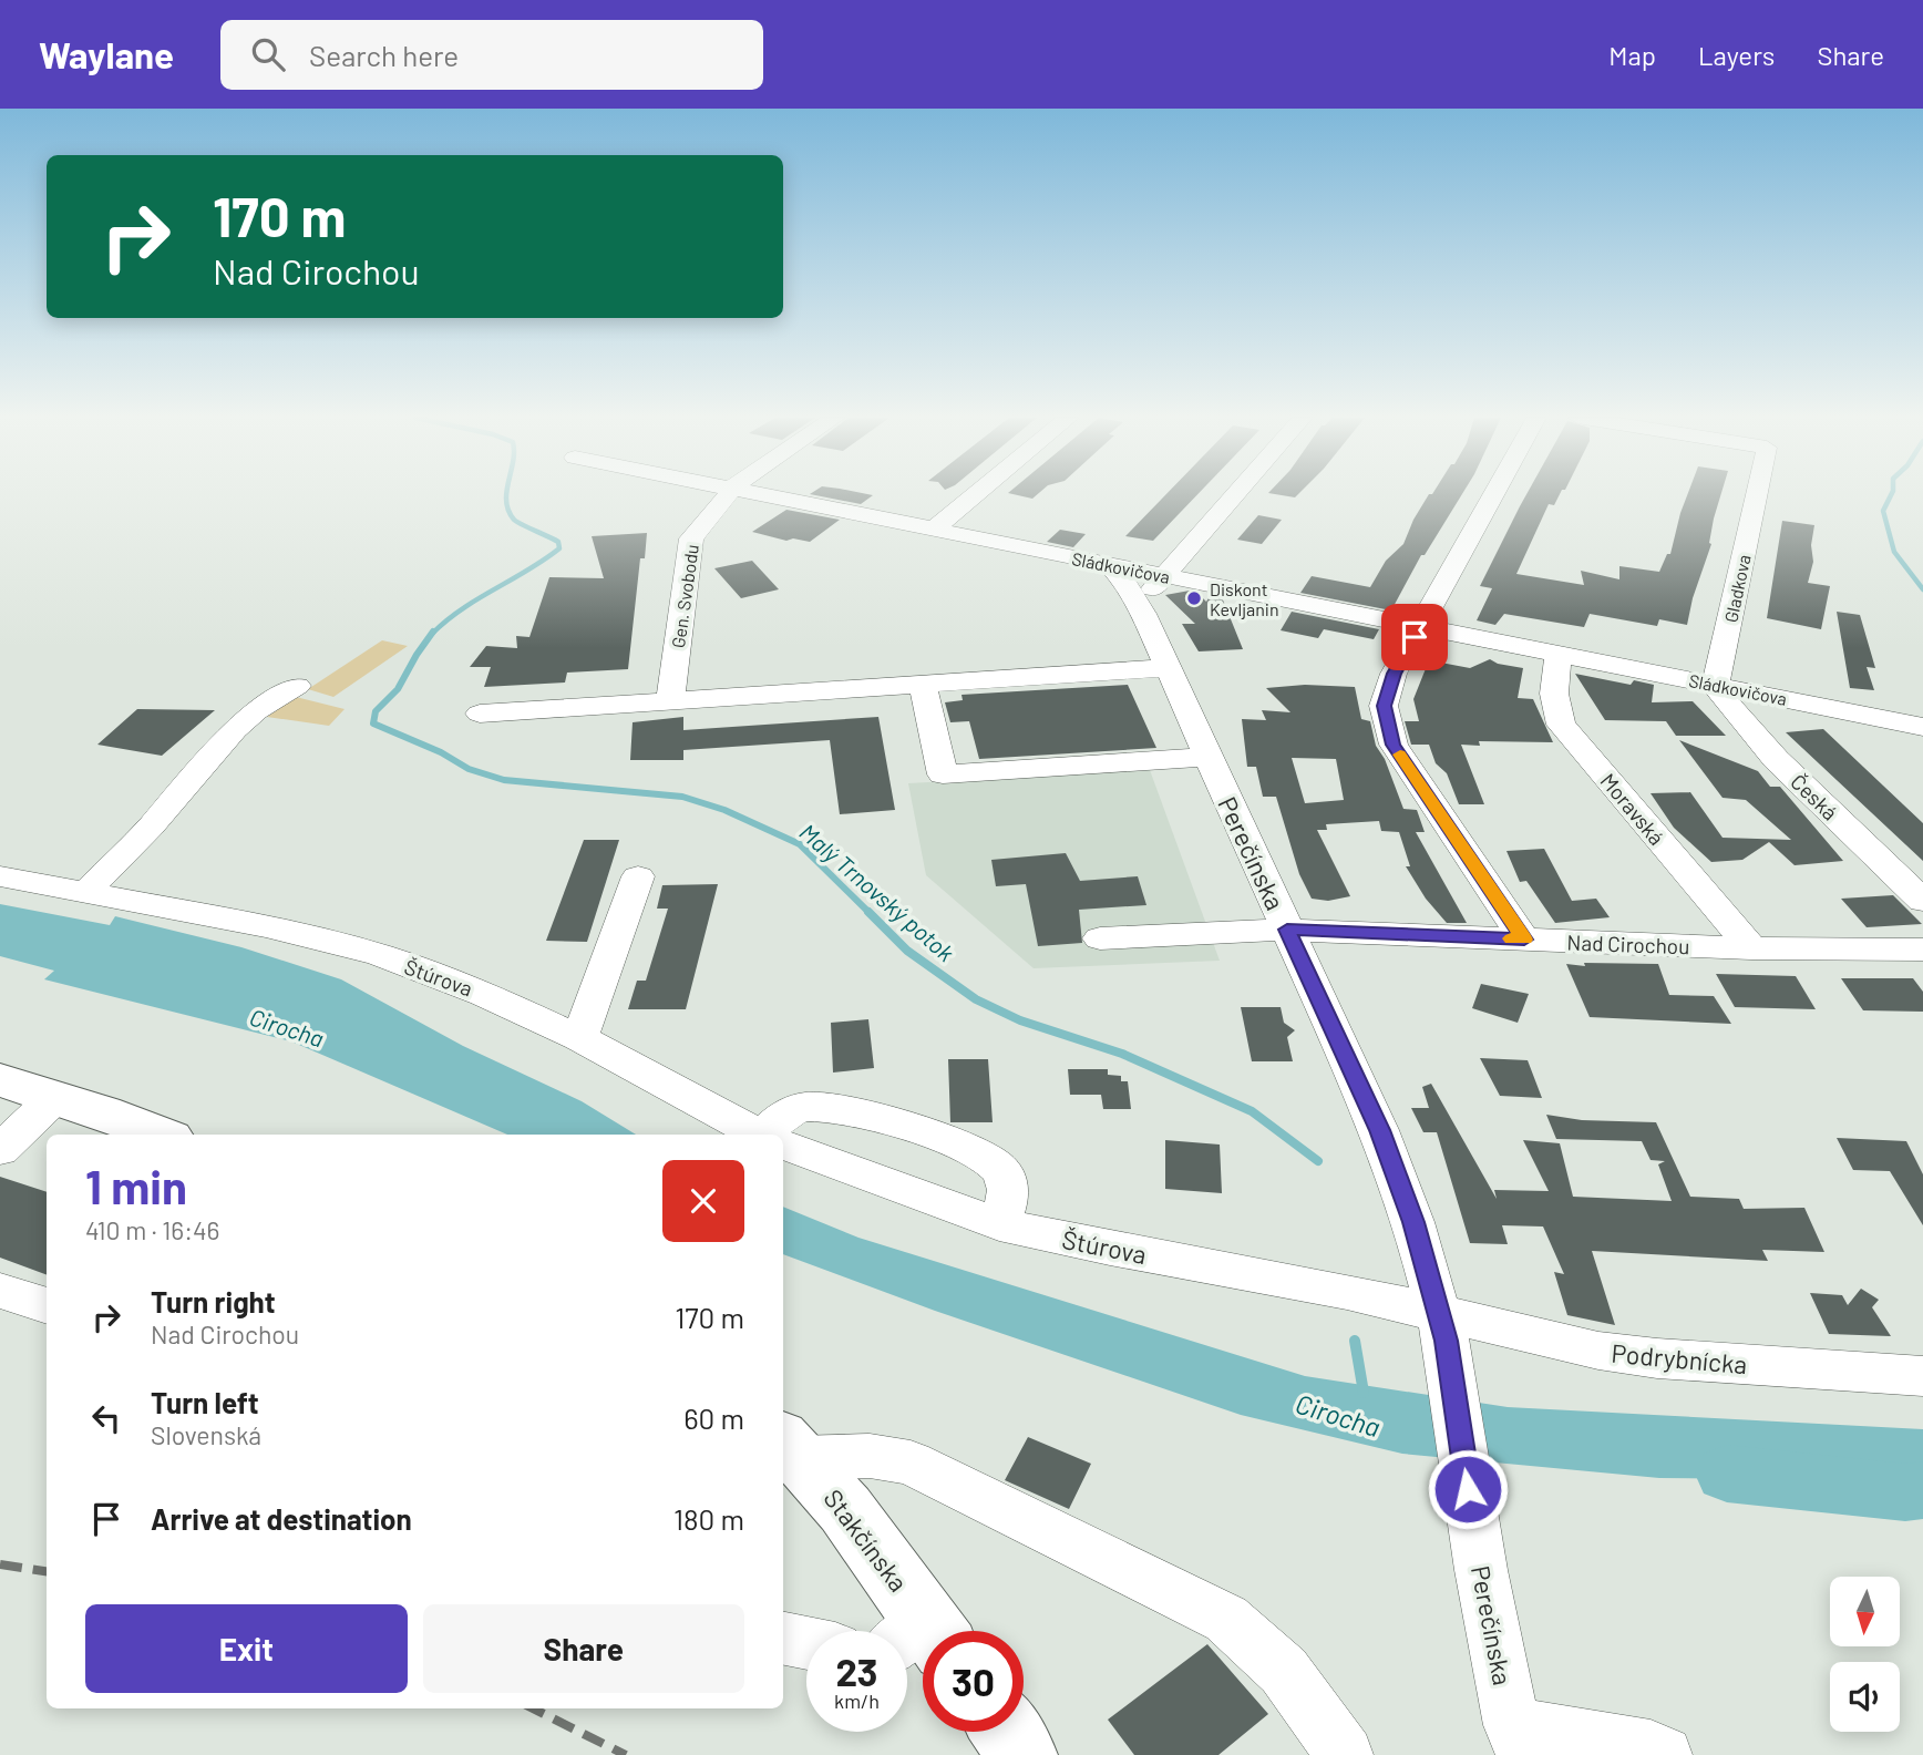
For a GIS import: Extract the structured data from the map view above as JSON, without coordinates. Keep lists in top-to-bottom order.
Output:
{
  "streets": {
    "main road": ["Stakčínska"],
    "street": [
      "Sládkovičova",
      "Gladkova",
      "Gen. Svobodu",
      "Česká",
      "Moravská",
      "Perečínska",
      "Nad Cirochou",
      "Štúrova",
      "Podrybnícka"
    ]
  },
  "crossings": [
    ["Sládkovičova", "Gladkova"],
    ["Sládkovičova", "Česká"],
    ["Sládkovičova", "Moravská"],
    ["Sládkovičova", "Perečínska"],
    ["Gladkova", "Česká"],
    ["Moravská", "Nad Cirochou"],
    ["Perečínska", "Nad Cirochou"],
    ["Perečínska", "Štúrova"],
    ["Perečínska", "Podrybnícka"],
    ["Štúrova", "Podrybnícka"]
  ],
  "water": ["Malý Trnovský potok", "Cirocha"],
  "places": ["Diskont Kevljanin"],
  "north": "bottom",
  "page": {
    "header": "Waylane",
    "search": "Search here",
    "nav": ["Map", "Layers", "Share"],
    "turn": ["170 m", "Nad Cirochou"],
    "heading": ["1 min", "410 m · 16:46"],
    "list": [
      {
        "name": "Turn right",
        "note": "Nad Cirochou",
        "value": "170 m"
      },
      {
        "name": "Turn left",
        "note": "Slovenská",
        "value": "60 m"
      },
      {
        "name": "Arrive at destination",
        "value": "180 m"
      }
    ],
    "buttons": ["Exit", "Share"],
    "speed": "23 km/h",
    "limit": "30"
  }
}
